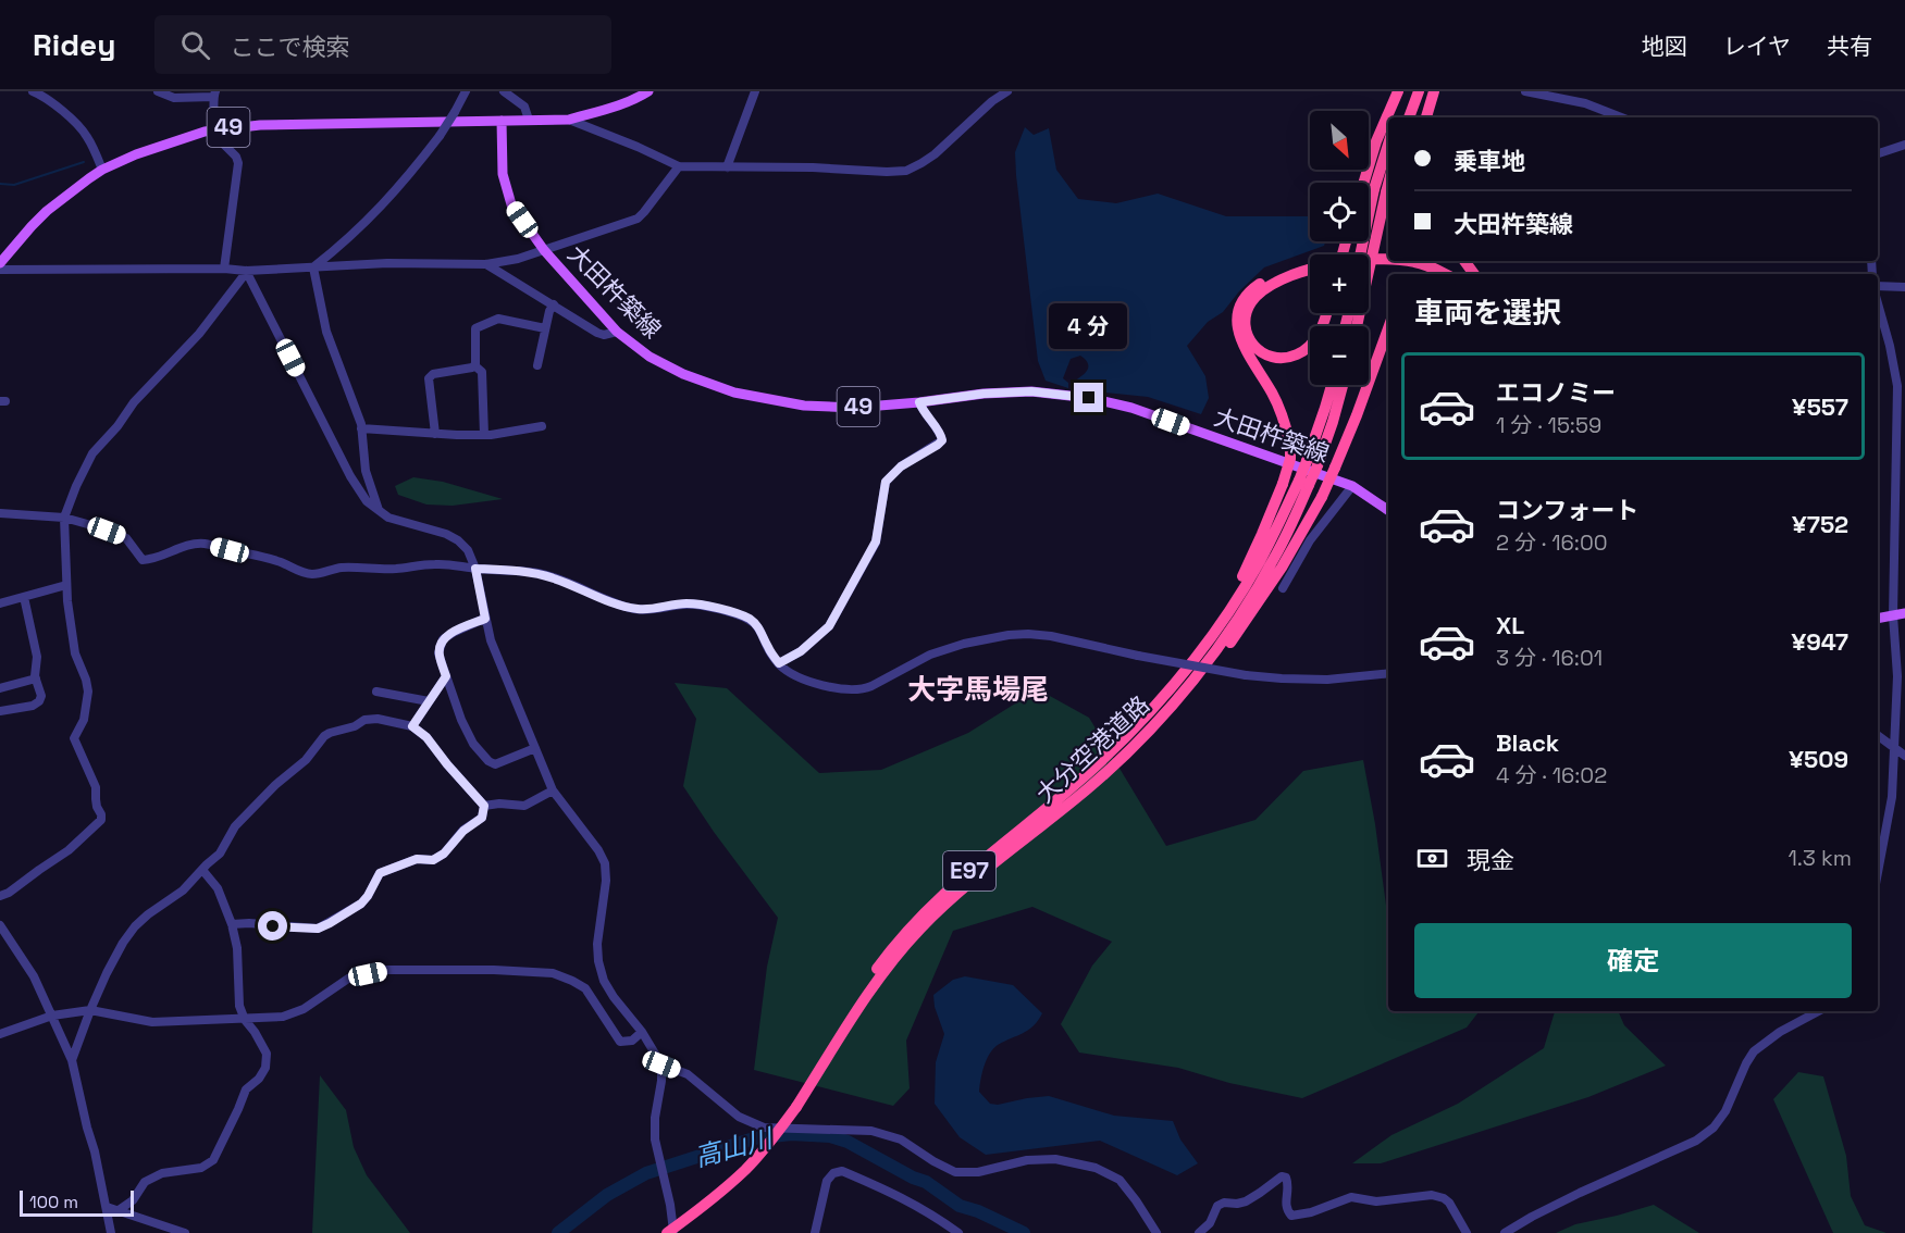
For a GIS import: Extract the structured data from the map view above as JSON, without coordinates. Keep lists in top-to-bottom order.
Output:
{
  "streets": {
    "highway": ["大分空港道路", "E97"],
    "main road": ["49", "大田杵築線"]
  },
  "crossings": [
    ["49", "大田杵築線"]
  ],
  "districts": ["大字馬場尾"],
  "water": ["高山川"],
  "scale_bar": "100 m",
  "north": "bottom right",
  "page": {
    "header": "Ridey",
    "search": "ここで検索",
    "nav": ["地図", "レイヤ", "共有"],
    "map_buttons": ["+", "−"],
    "banner": ["乗車地", "大田杵築線"],
    "heading": "車両を選択",
    "bubble": "4 分",
    "list": [
      {
        "name": "エコノミー",
        "note": "1 分 · 15:59",
        "value": "¥557"
      },
      {
        "name": "コンフォート",
        "note": "2 分 · 16:00",
        "value": "¥752"
      },
      {
        "name": "XL",
        "note": "3 分 · 16:01",
        "value": "¥947"
      },
      {
        "name": "Black",
        "note": "4 分 · 16:02",
        "value": "¥509"
      }
    ],
    "pay": ["現金", "1.3 km"],
    "buttons": "確定",
    "scale": "100 m"
  }
}
